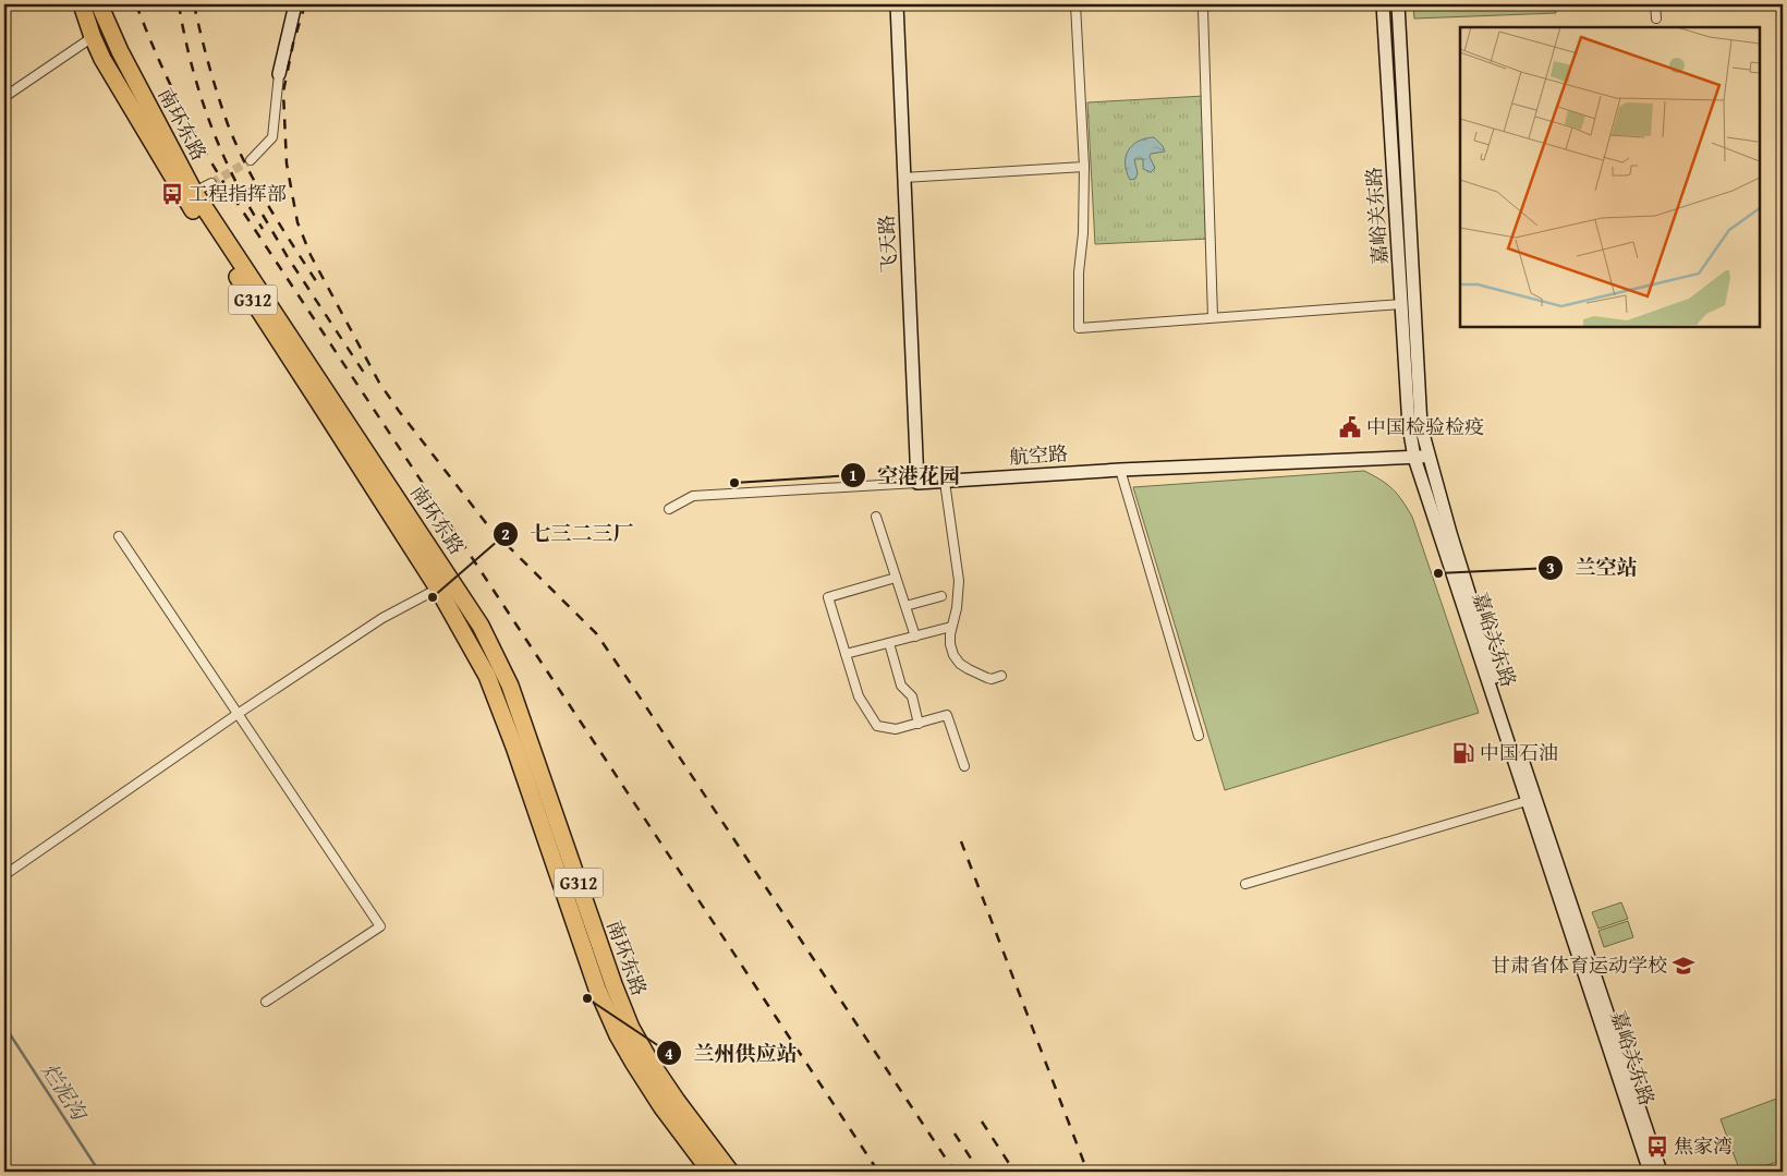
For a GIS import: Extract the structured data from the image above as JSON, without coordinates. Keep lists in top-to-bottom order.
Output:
{
  "streets": {
    "highway": ["南环东路", "G312"],
    "main road": ["嘉峪关东路", "飞天路", "航空路"]
  },
  "crossings": [
    ["嘉峪关东路", "航空路"],
    ["飞天路", "航空路"]
  ],
  "water": ["烂泥沟"],
  "places": {
    "bus stop": ["工程指挥部", "焦家湾"],
    "public building": ["中国检验检疫"],
    "other": [
      "空港花园",
      "兰空站",
      "七三二三厂",
      "兰州供应站"
    ],
    "fuel station": ["中国石油"],
    "school or university": ["甘肃省体育运动学校"]
  }
}
